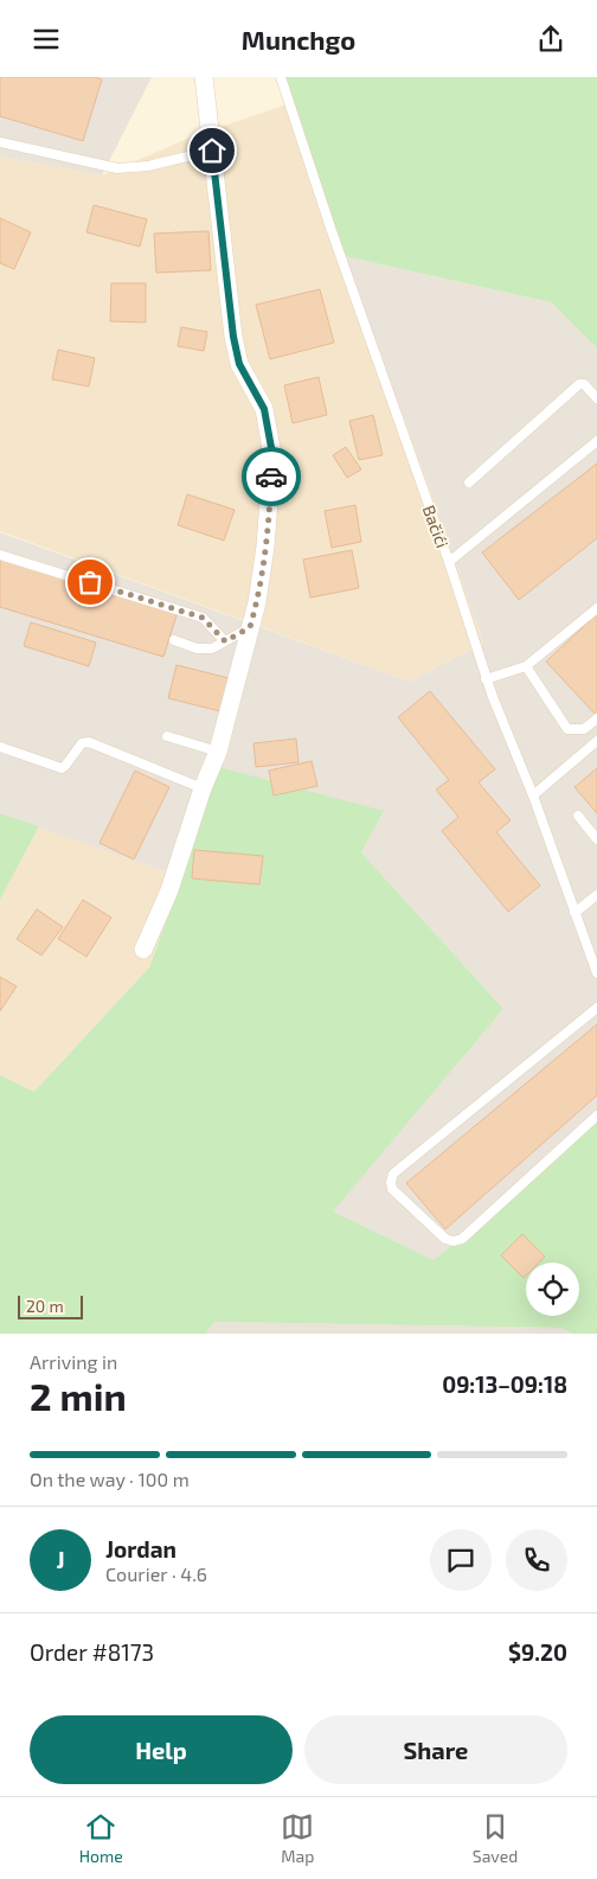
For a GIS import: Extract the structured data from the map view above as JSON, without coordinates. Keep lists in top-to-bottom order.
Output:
{
  "streets": {
    "lane": ["Bačići"]
  },
  "scale_bar": "20 m",
  "page": {
    "header": "Munchgo",
    "scale": "20 m",
    "heading": ["2 min", "Arriving in", "09:13–09:18"],
    "panel": [
      "Jordan",
      "Courier · 4.6",
      "Order #8173",
      "$9.20"
    ],
    "bar": "On the way · 100 m",
    "round": "J",
    "buttons": ["Help", "Share"],
    "tabs": ["Home", "Map", "Saved"]
  }
}
